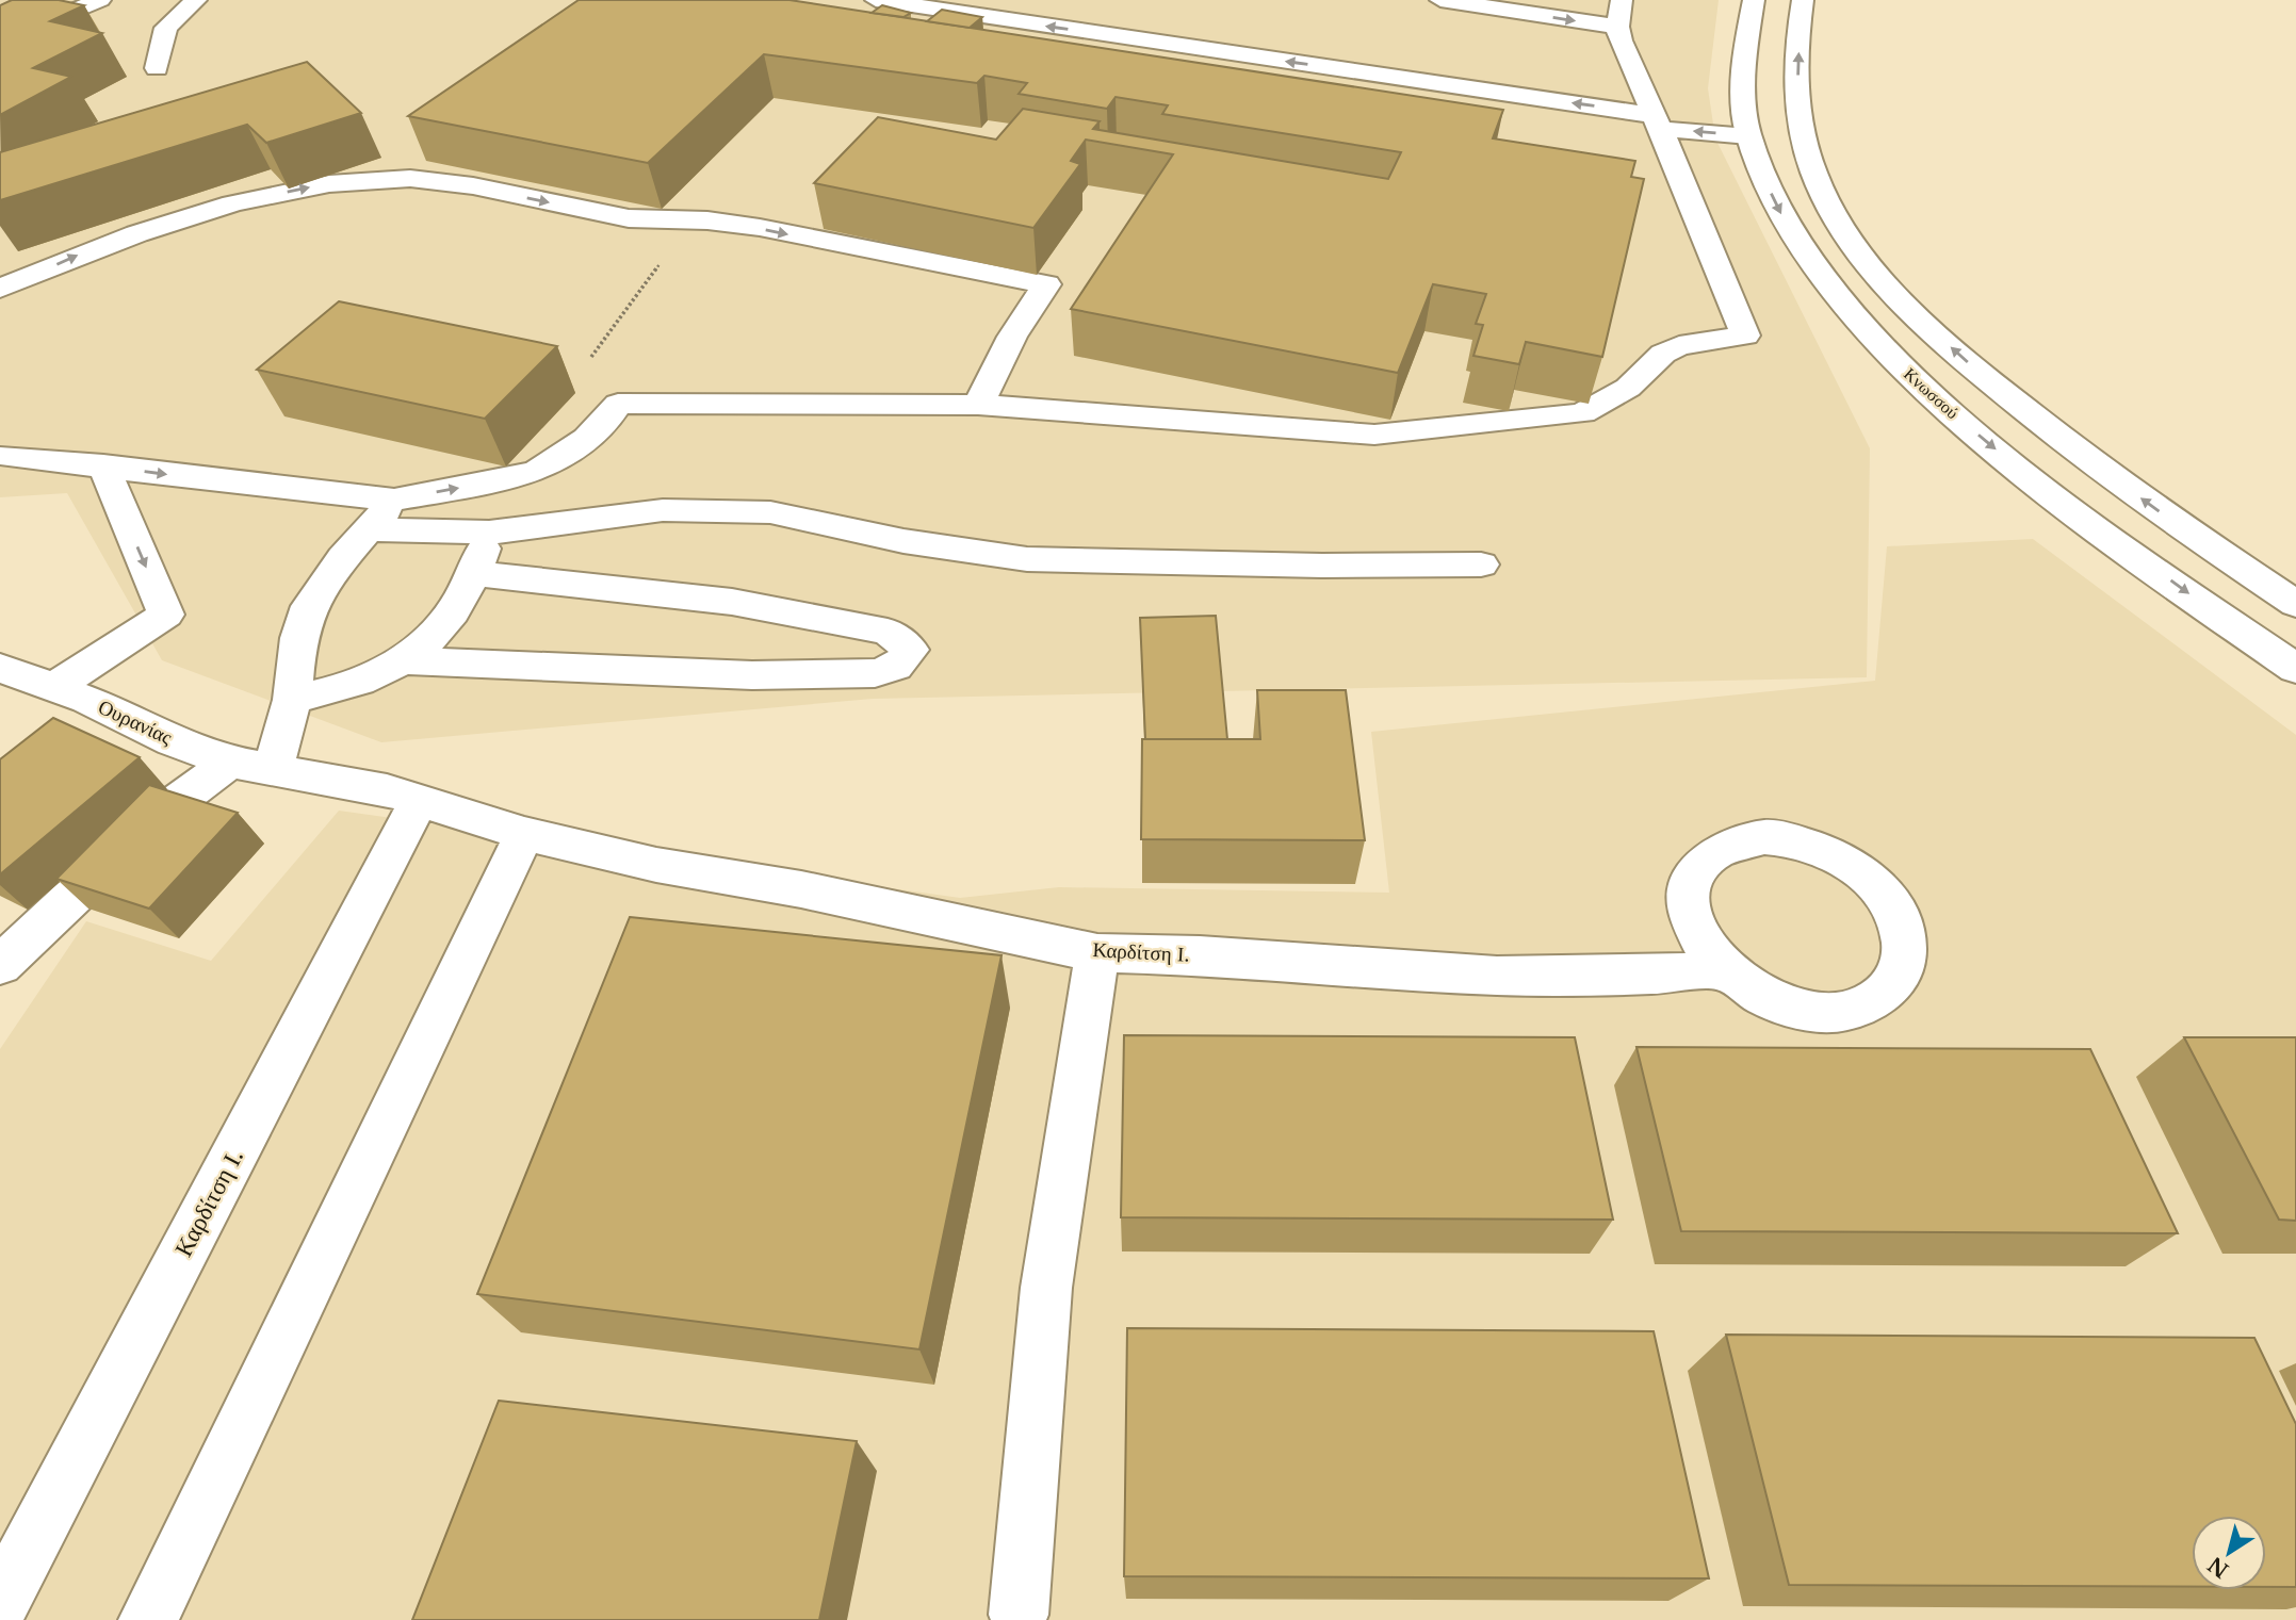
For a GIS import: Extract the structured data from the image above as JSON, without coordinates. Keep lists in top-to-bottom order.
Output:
{
  "streets": {
    "street": ["Κνωσσού", "Ουρανίας", "Καρδίτση Ι."]
  },
  "crossings": [
    ["Ουρανίας", "Καρδίτση Ι."]
  ],
  "north": "bottom left"
}
